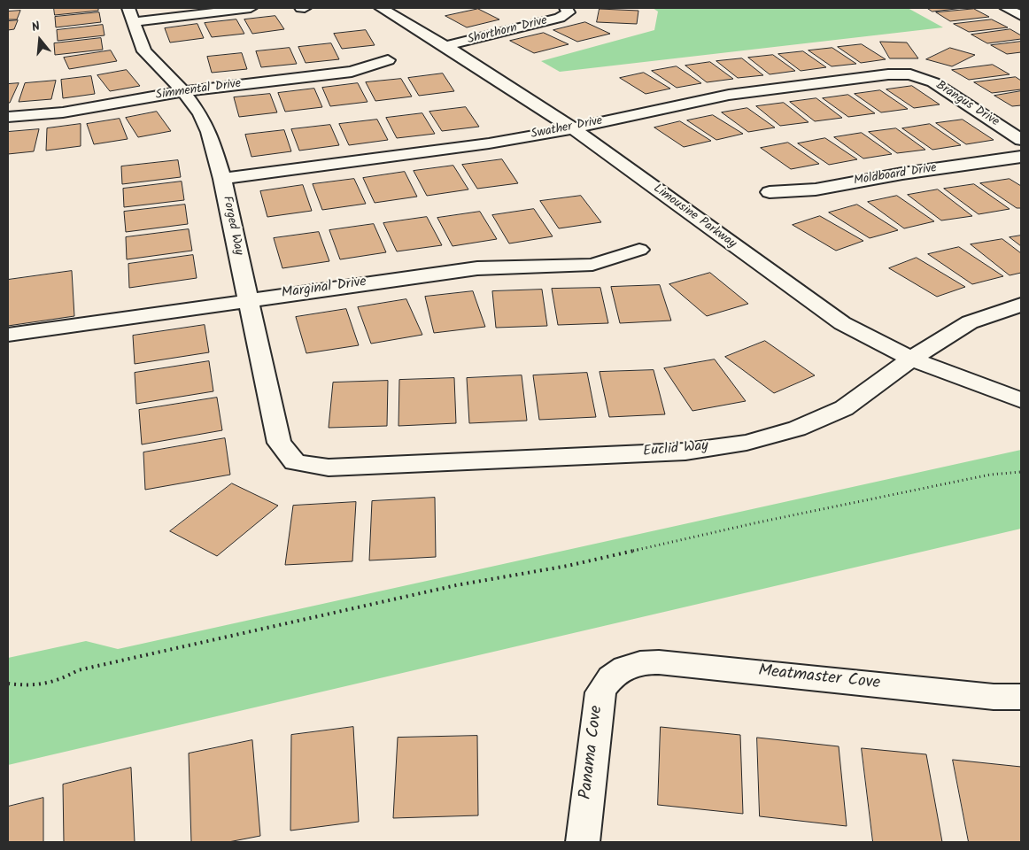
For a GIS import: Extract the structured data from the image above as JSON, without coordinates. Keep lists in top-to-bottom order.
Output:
{
  "streets": {
    "street": [
      "Shorthorn Drive",
      "Simmental Drive",
      "Brangus Drive",
      "Swather Drive",
      "Moldboard Drive",
      "Limousine Parkway",
      "Forged Way",
      "Marginal Drive",
      "Euclid Way",
      "Meatmaster Cove",
      "Panama Cove"
    ]
  },
  "crossings": [
    ["Shorthorn Drive", "Limousine Parkway"],
    ["Simmental Drive", "Forged Way"],
    ["Brangus Drive", "Swather Drive"],
    ["Swather Drive", "Limousine Parkway"],
    ["Swather Drive", "Forged Way"],
    ["Limousine Parkway", "Euclid Way"],
    ["Forged Way", "Marginal Drive"],
    ["Forged Way", "Euclid Way"],
    ["Meatmaster Cove", "Panama Cove"]
  ],
  "north": "top"
}
